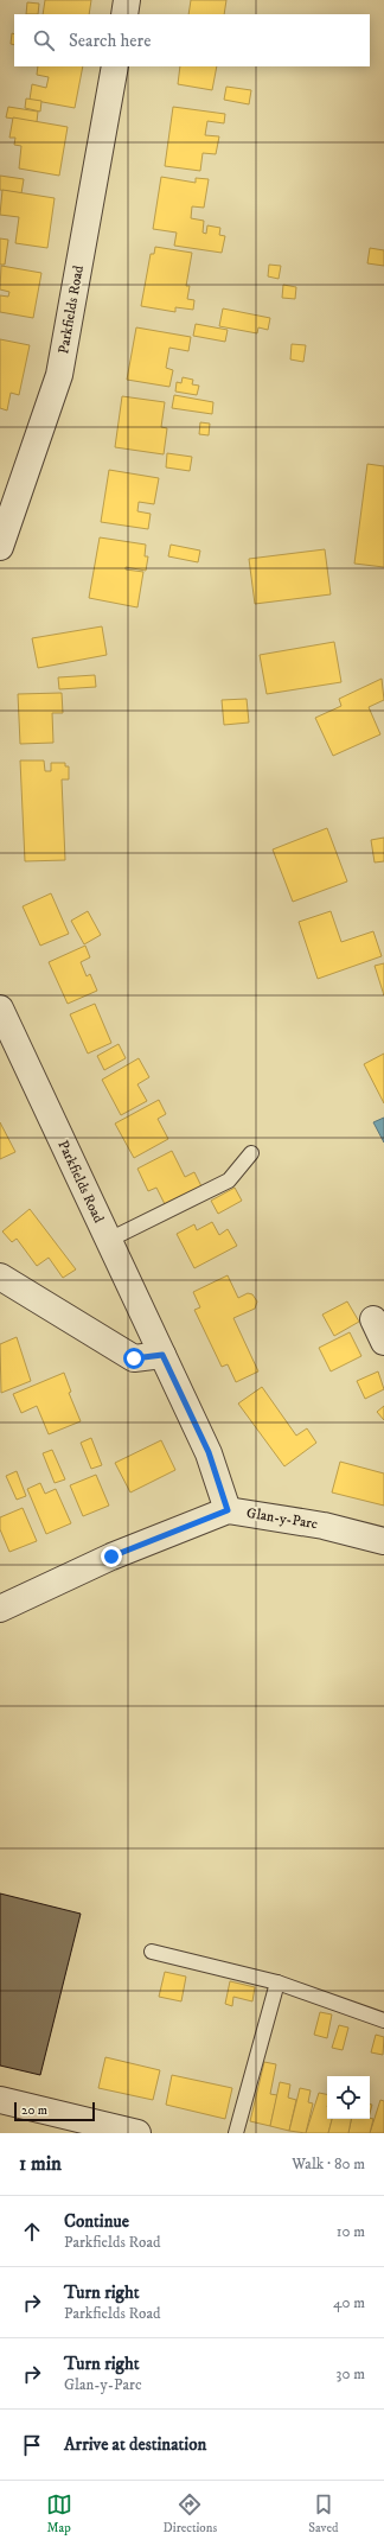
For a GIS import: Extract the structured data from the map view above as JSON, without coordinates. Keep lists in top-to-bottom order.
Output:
{
  "streets": {
    "street": ["Parkfields Road", "Glan-y-Parc"]
  },
  "crossings": [
    ["Parkfields Road", "Glan-y-Parc"]
  ],
  "scale_bar": "20 m",
  "page": {
    "search": "Search here",
    "scale": "20 m",
    "heading": ["1 min", "Walk · 80 m"],
    "list": [
      ["Continue", "Parkfields Road", "10 m"],
      ["Turn right", "Parkfields Road", "40 m"],
      ["Turn right", "Glan-y-Parc", "30 m"],
      "Arrive at destination"
    ],
    "nav": ["Map", "Directions", "Saved"]
  }
}
